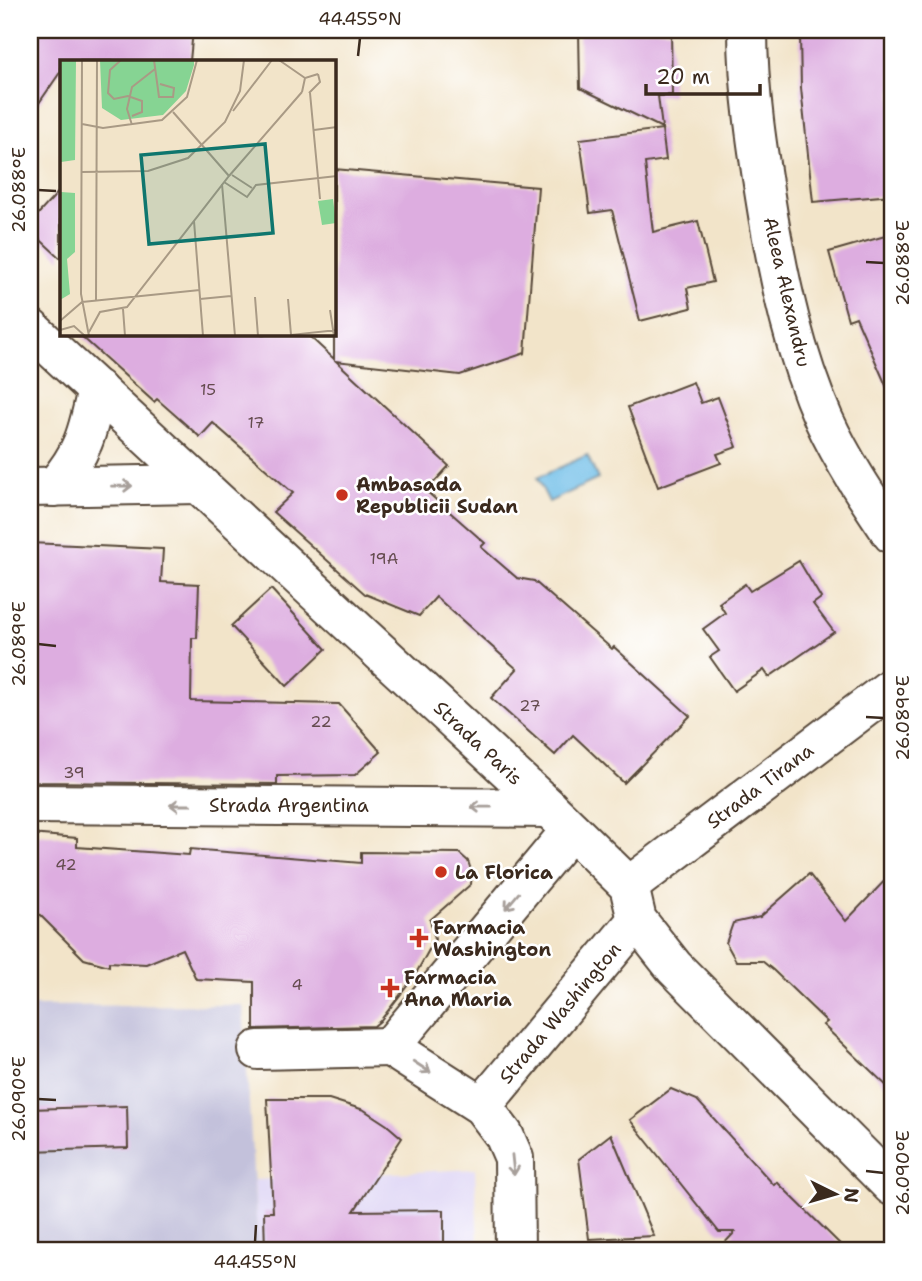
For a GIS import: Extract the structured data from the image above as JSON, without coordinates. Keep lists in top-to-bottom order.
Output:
{
  "streets": {
    "street": [
      "Aleea Alexandru",
      "Strada Paris",
      "Strada Tirana",
      "Strada Argentina",
      "Strada Washington"
    ]
  },
  "crossings": [
    ["Strada Paris", "Strada Tirana"],
    ["Strada Paris", "Strada Argentina"],
    ["Strada Paris", "Strada Washington"],
    ["Strada Tirana", "Strada Washington"]
  ],
  "places": {
    "other": ["Ambasada Republicii Sudan", "La Florica"],
    "health": ["Farmacia Washington", "Farmacia Ana Maria"]
  },
  "house_numbers": [
    "15",
    "17",
    "19A",
    "27",
    "22",
    "39",
    "42",
    "4"
  ],
  "scale_bar": "20 m",
  "north": "right",
  "coordinates": [
    "44.455°N",
    "26.088°E",
    "26.089°E",
    "26.090°E"
  ]
}
